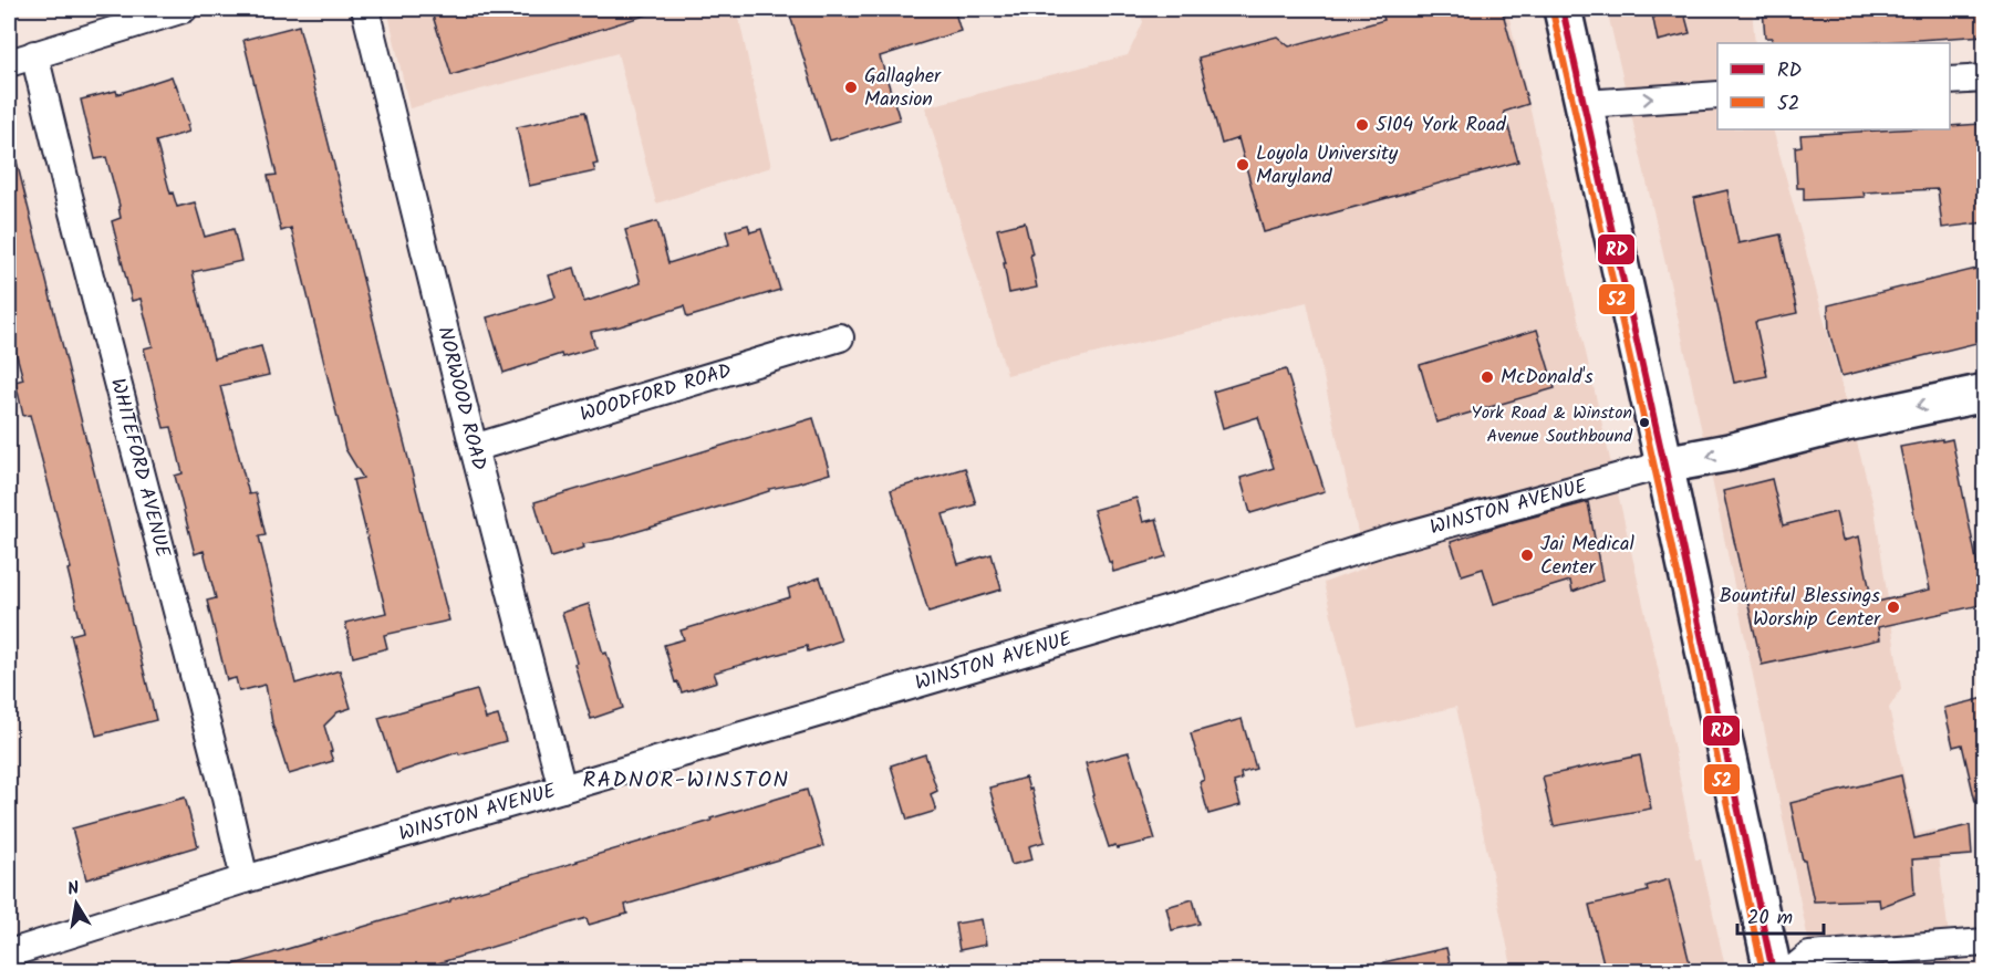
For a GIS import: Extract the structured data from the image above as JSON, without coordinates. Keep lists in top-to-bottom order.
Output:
{
  "streets": {
    "main road": ["WINSTON AVENUE"],
    "street": ["WOODFORD ROAD", "NORWOOD ROAD", "WHITEFORD AVENUE"]
  },
  "crossings": [
    ["WOODFORD ROAD", "NORWOOD ROAD"],
    ["NORWOOD ROAD", "WINSTON AVENUE"],
    ["WHITEFORD AVENUE", "WINSTON AVENUE"]
  ],
  "districts": ["RADNOR-WINSTON"],
  "places": [
    "Gallagher Mansion",
    "5104 York Road",
    "Loyola University Maryland",
    "McDonald's",
    "York Road & Winston Avenue Southbound",
    "Jai Medical Center",
    "Bountiful Blessings Worship Center"
  ],
  "lines": ["transit line RD", "transit line 52"],
  "legend": ["RD", "52"],
  "scale_bar": "20 m",
  "north": "top"
}
